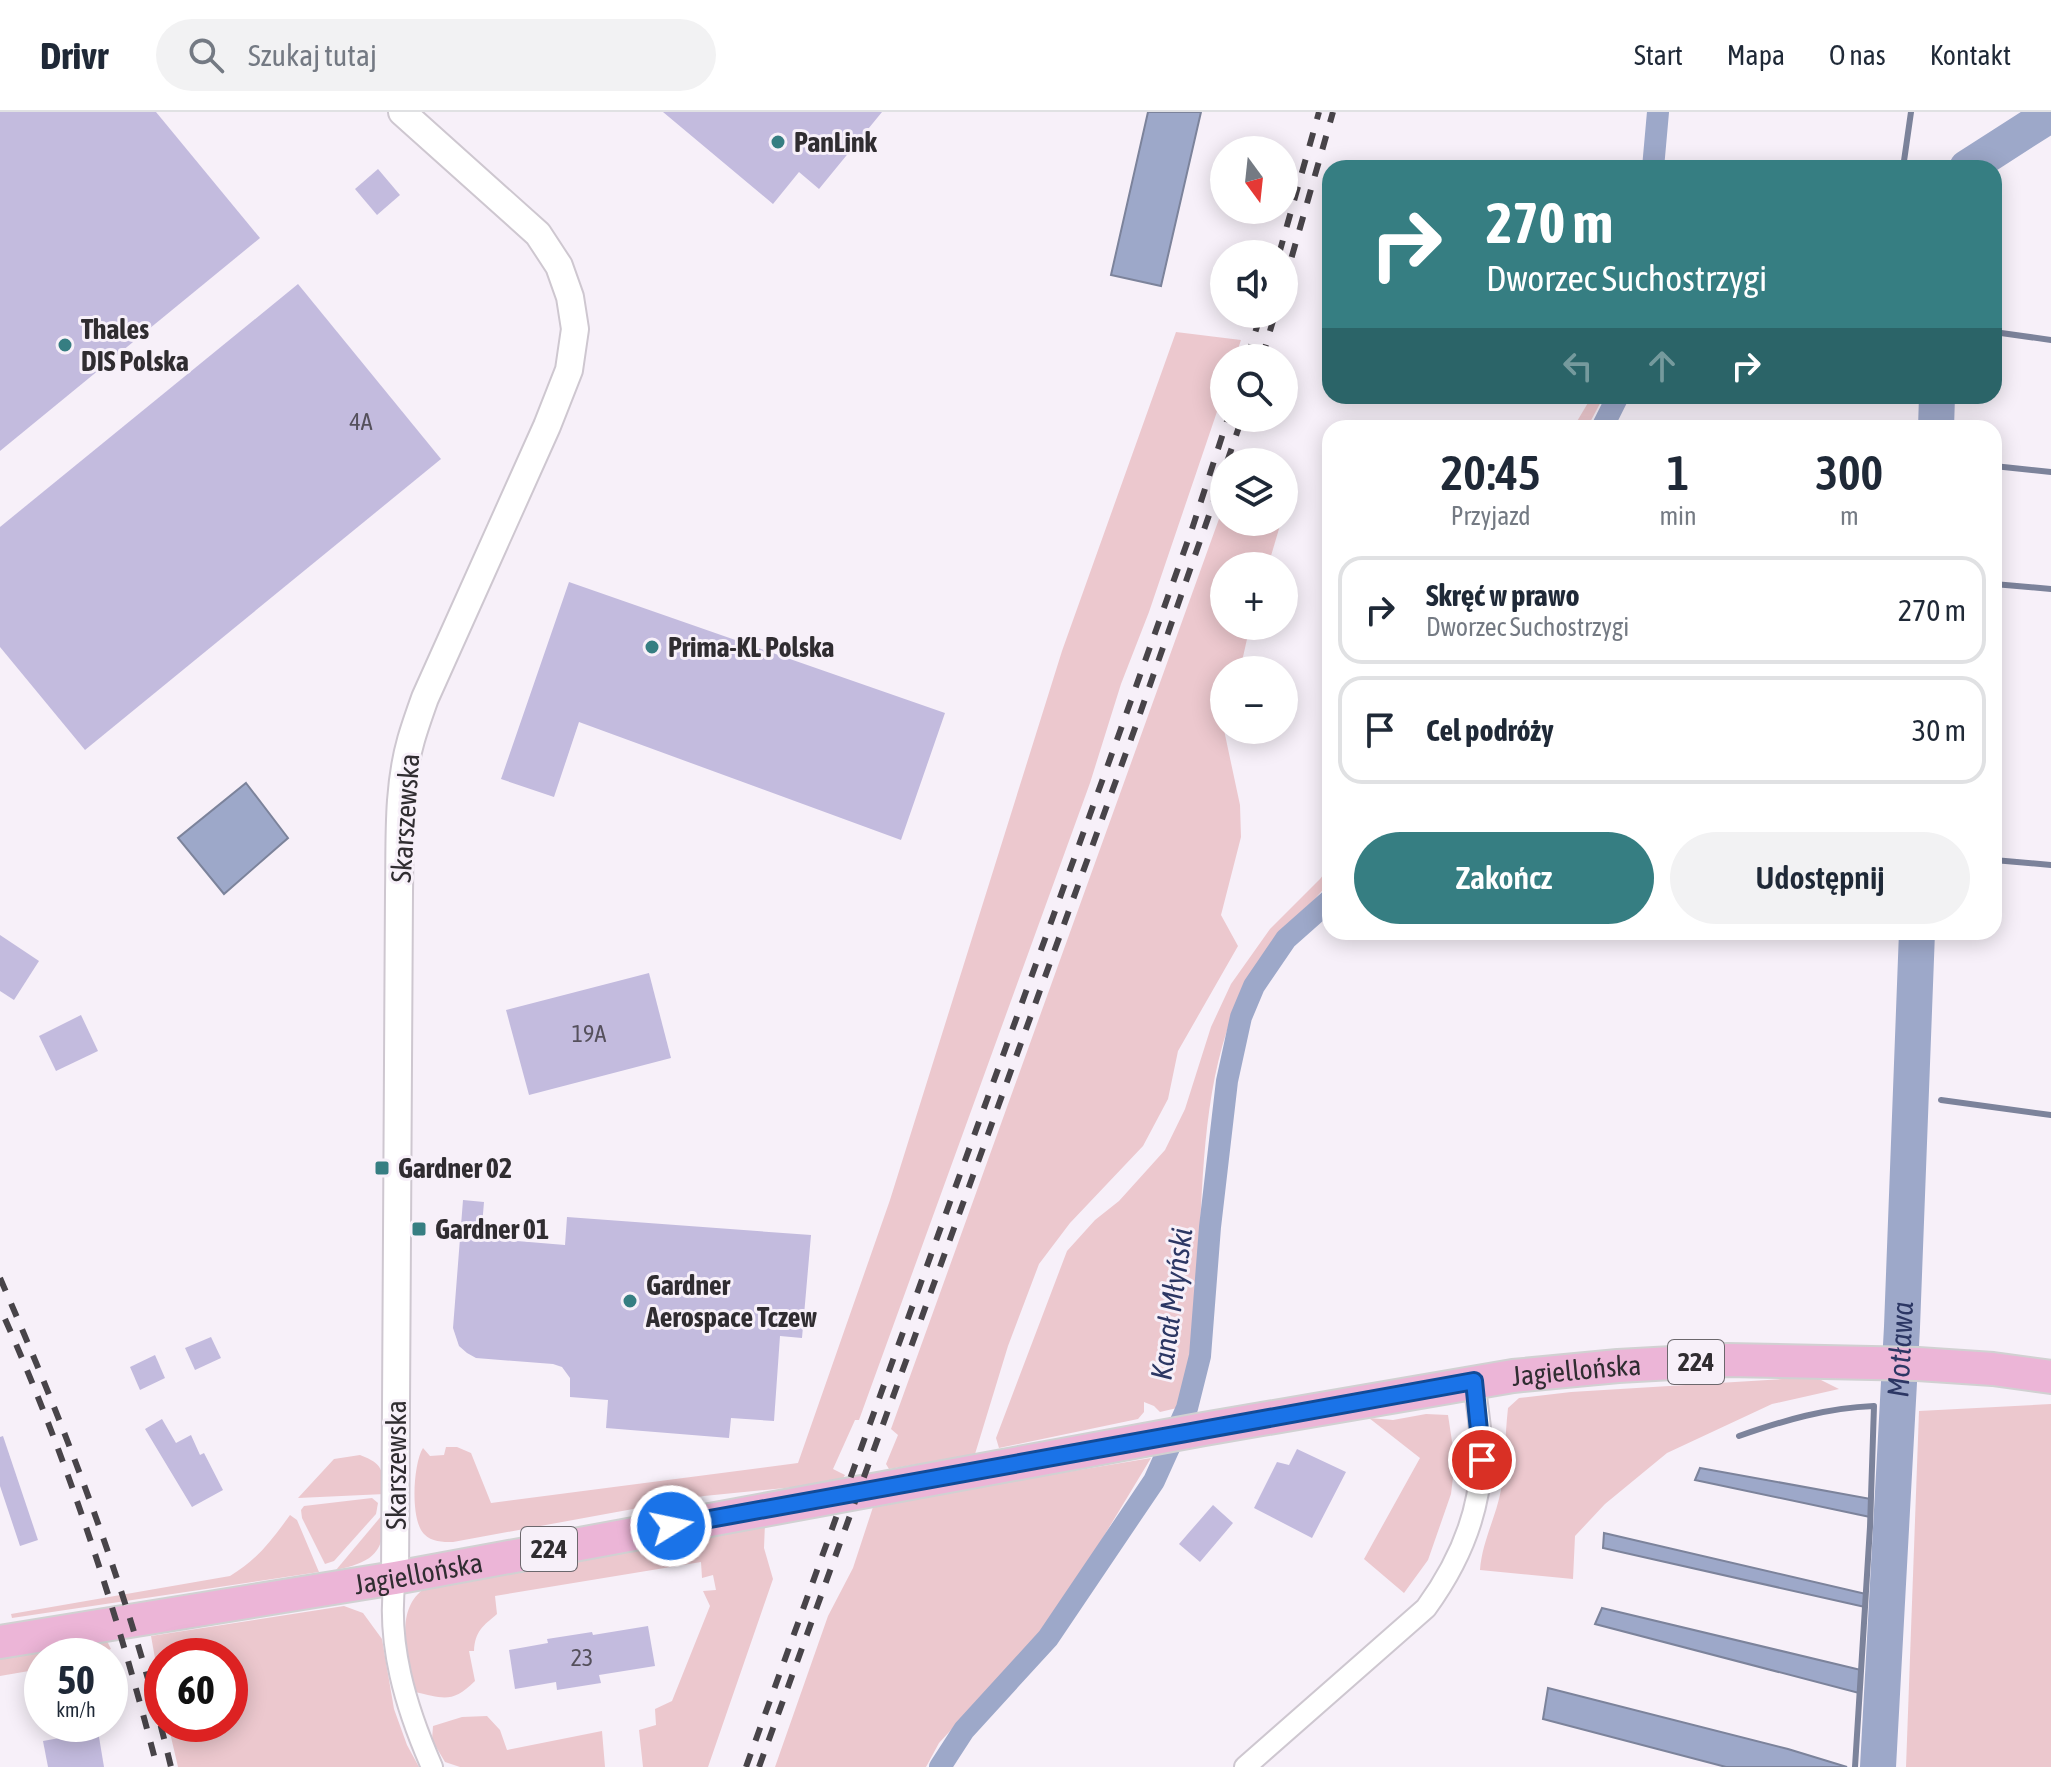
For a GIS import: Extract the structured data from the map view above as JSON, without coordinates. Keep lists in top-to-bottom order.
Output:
{
  "streets": {
    "main road": ["224", "Jagiellońska"],
    "street": ["Skarszewska"]
  },
  "crossings": [
    ["Skarszewska", "Jagiellońska"]
  ],
  "water": ["Kanał Młyński", "Motława"],
  "places": {
    "other": [
      "PanLink",
      "Thales DIS Polska",
      "Prima-KL Polska",
      "Gardner Aerospace Tczew"
    ],
    "transit": ["Gardner 02", "Gardner 01"]
  },
  "house_numbers": ["4A", "19A", "23"],
  "north": "bottom",
  "page": {
    "header": "Drivr",
    "search": "Szukaj tutaj",
    "nav": [
      "Start",
      "Mapa",
      "O nas",
      "Kontakt"
    ],
    "map_buttons": ["+", "−"],
    "turn": ["270 m", "Dworzec Suchostrzygi"],
    "eta": [
      "20:45",
      "Przyjazd",
      "1",
      "min",
      "300",
      "m"
    ],
    "list": [
      {
        "name": "Skręć w prawo",
        "note": "Dworzec Suchostrzygi",
        "value": "270 m"
      },
      {
        "name": "Cel podróży",
        "value": "30 m"
      }
    ],
    "buttons": ["Zakończ", "Udostępnij"],
    "speed": "50 km/h",
    "limit": "60"
  }
}
